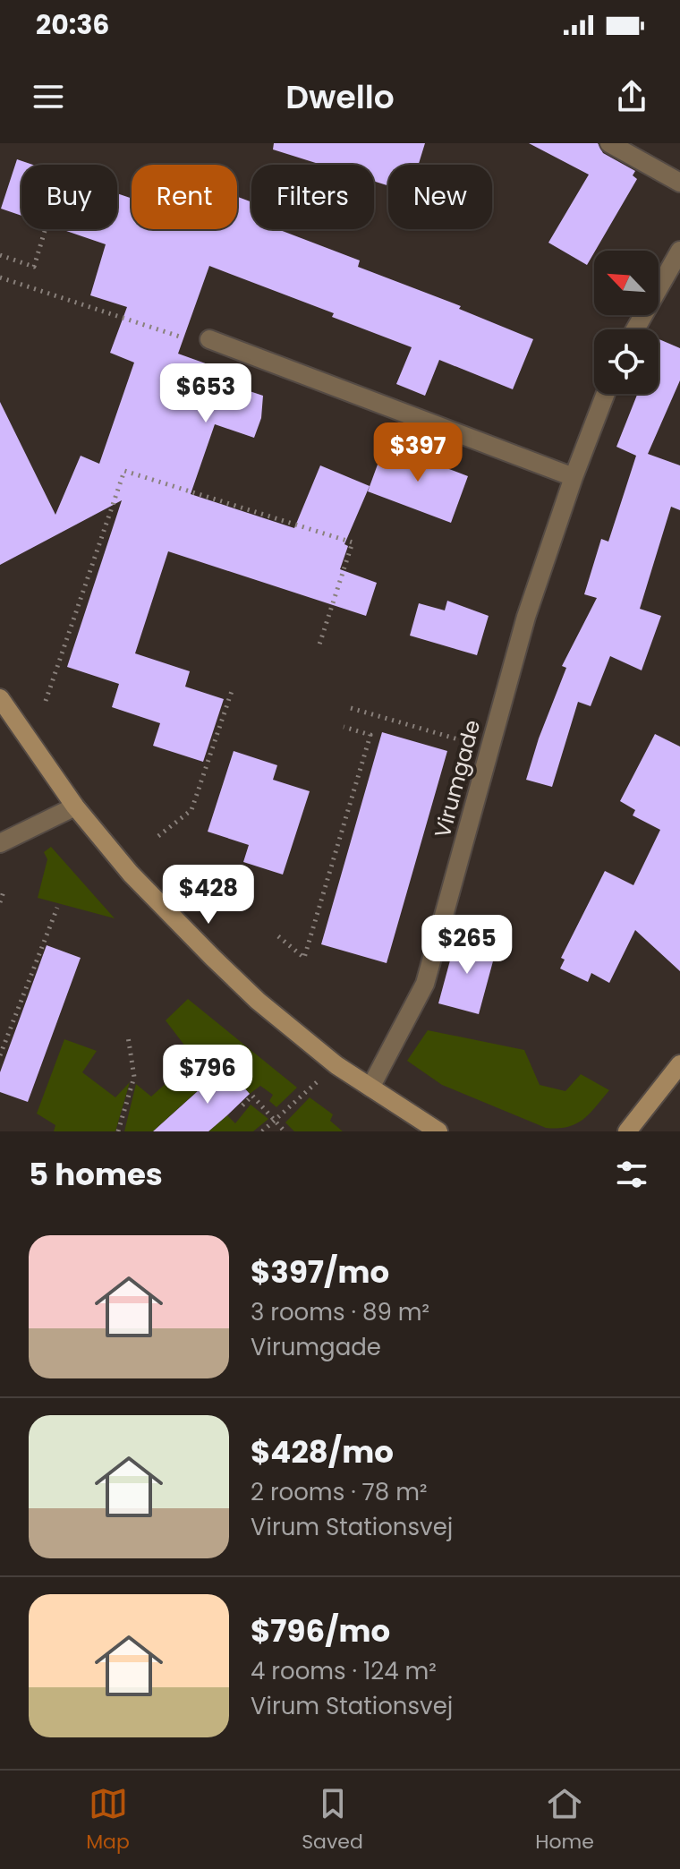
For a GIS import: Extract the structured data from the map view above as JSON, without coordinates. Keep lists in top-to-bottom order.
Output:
{
  "streets": {
    "street": ["Virumgade"]
  },
  "north": "top left",
  "page": {
    "status": "20:36",
    "header": "Dwello",
    "chip": [
      "Buy",
      "Rent",
      "Filters",
      "New"
    ],
    "price": [
      "$653",
      "$397",
      "$428",
      "$265",
      "$796"
    ],
    "heading": "5 homes",
    "list": [
      {
        "name": "$397/mo",
        "note": "3 rooms · 89 m² · Virumgade"
      },
      {
        "name": "$428/mo",
        "note": "2 rooms · 78 m² · Virum Stationsvej"
      },
      {
        "name": "$796/mo",
        "note": "4 rooms · 124 m² · Virum Stationsvej"
      }
    ],
    "tabs": ["Map", "Saved", "Home"]
  }
}
